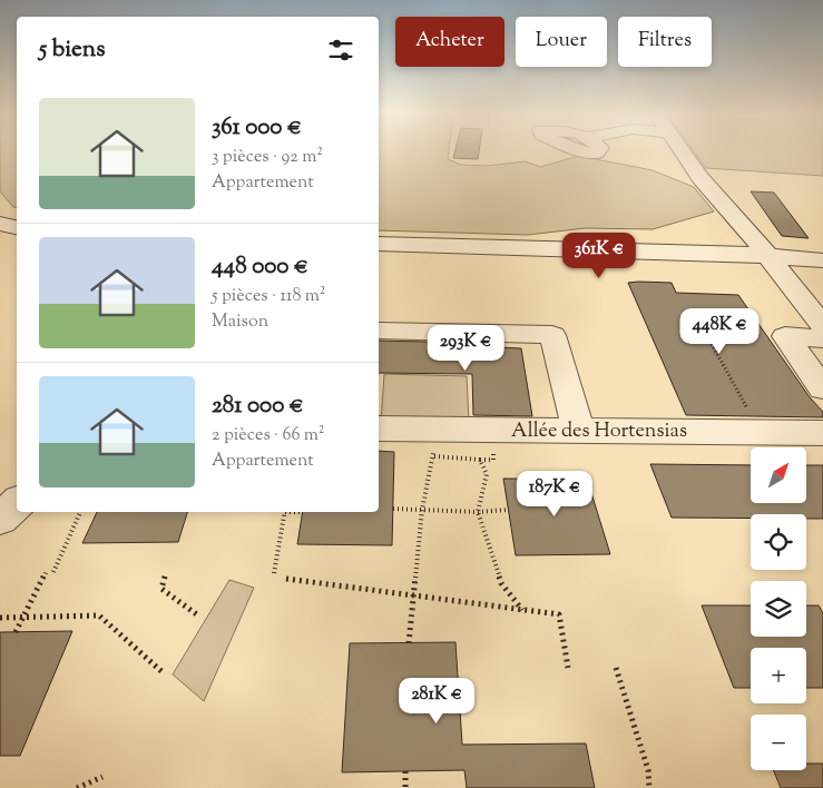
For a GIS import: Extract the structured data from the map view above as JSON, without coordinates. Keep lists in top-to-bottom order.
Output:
{
  "streets": {
    "street": ["Allée des Hortensias"]
  },
  "north": "top right",
  "page": {
    "chip": ["Acheter", "Louer", "Filtres"],
    "heading": "5 biens",
    "list": [
      {
        "name": "361 000 €",
        "note": "3 pièces · 92 m² · Appartement"
      },
      {
        "name": "448 000 €",
        "note": "5 pièces · 118 m² · Maison"
      },
      {
        "name": "281 000 €",
        "note": "2 pièces · 66 m² · Appartement"
      }
    ],
    "price": [
      "361K €",
      "448K €",
      "293K €",
      "187K €",
      "281K €"
    ],
    "map_buttons": ["+", "−"]
  }
}
